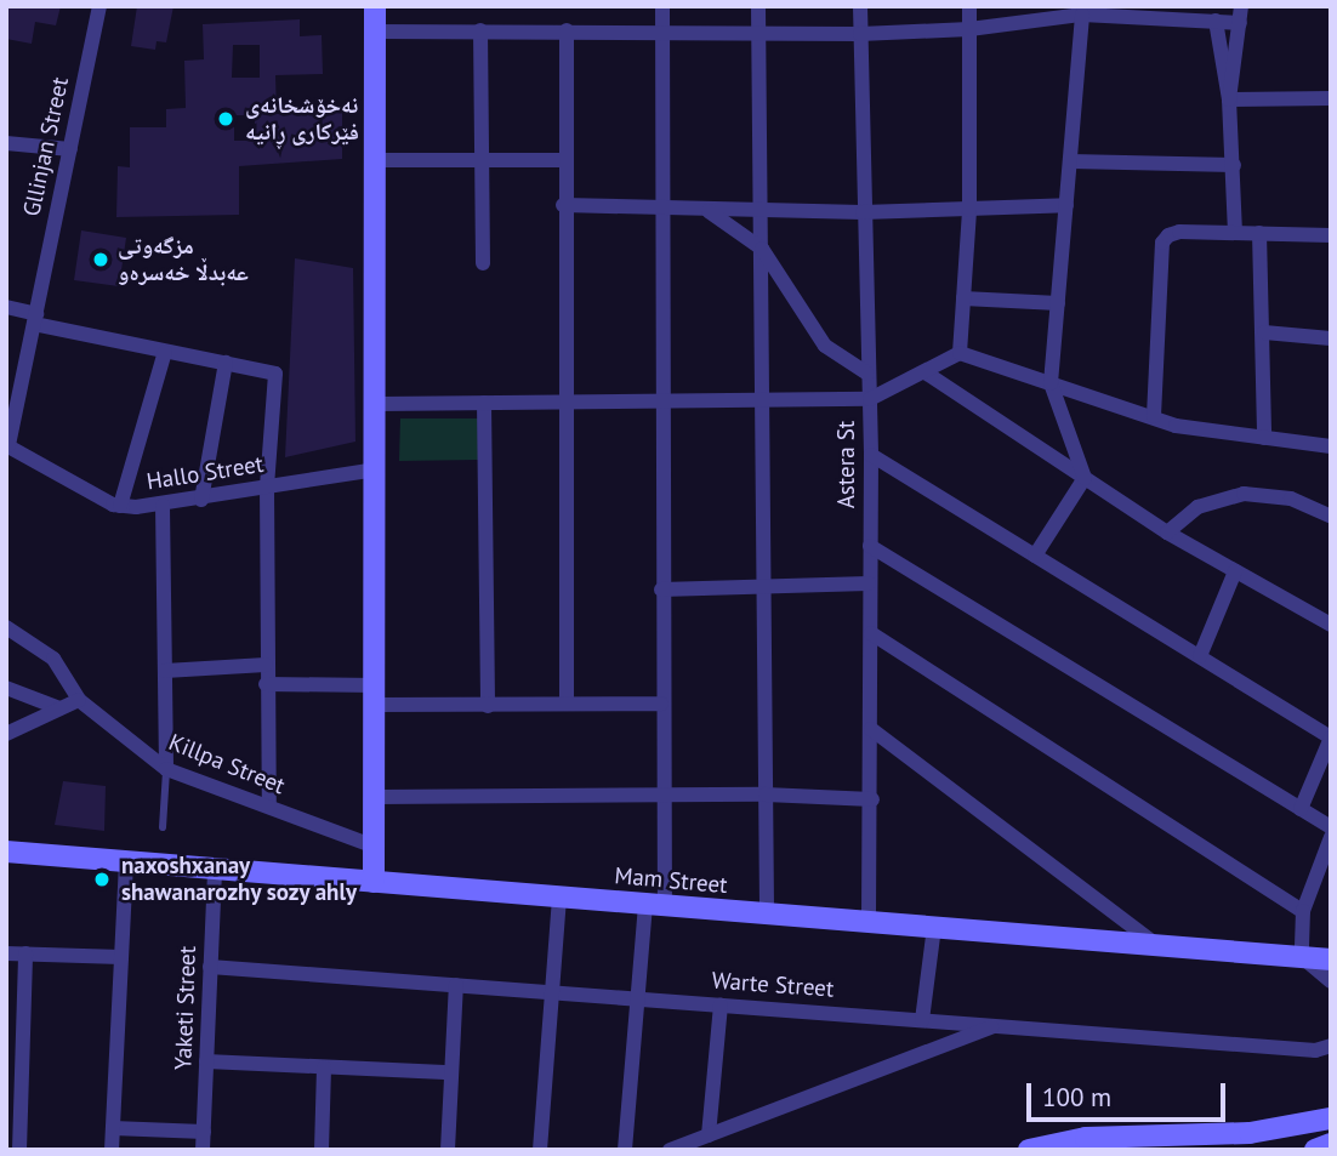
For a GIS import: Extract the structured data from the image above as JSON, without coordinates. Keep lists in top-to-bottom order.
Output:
{
  "streets": {
    "street": [
      "Gllinjan Street",
      "Astera St",
      "Hallo Street",
      "Killpa Street",
      "Mam Street",
      "Warte Street",
      "Yaketi Street"
    ]
  },
  "crossings": [
    ["Gllinjan Street", "Hallo Street"],
    ["Astera St", "Mam Street"],
    ["Mam Street", "Yaketi Street"],
    ["Warte Street", "Yaketi Street"]
  ],
  "places": ["نەخۆشخانەی فێرکاری ڕانیە", "مزگەوتی عەبدڵا خەسرەو", "naxoshxanay shawanarozhy sozy ahly"],
  "scale_bar": "100 m"
}
